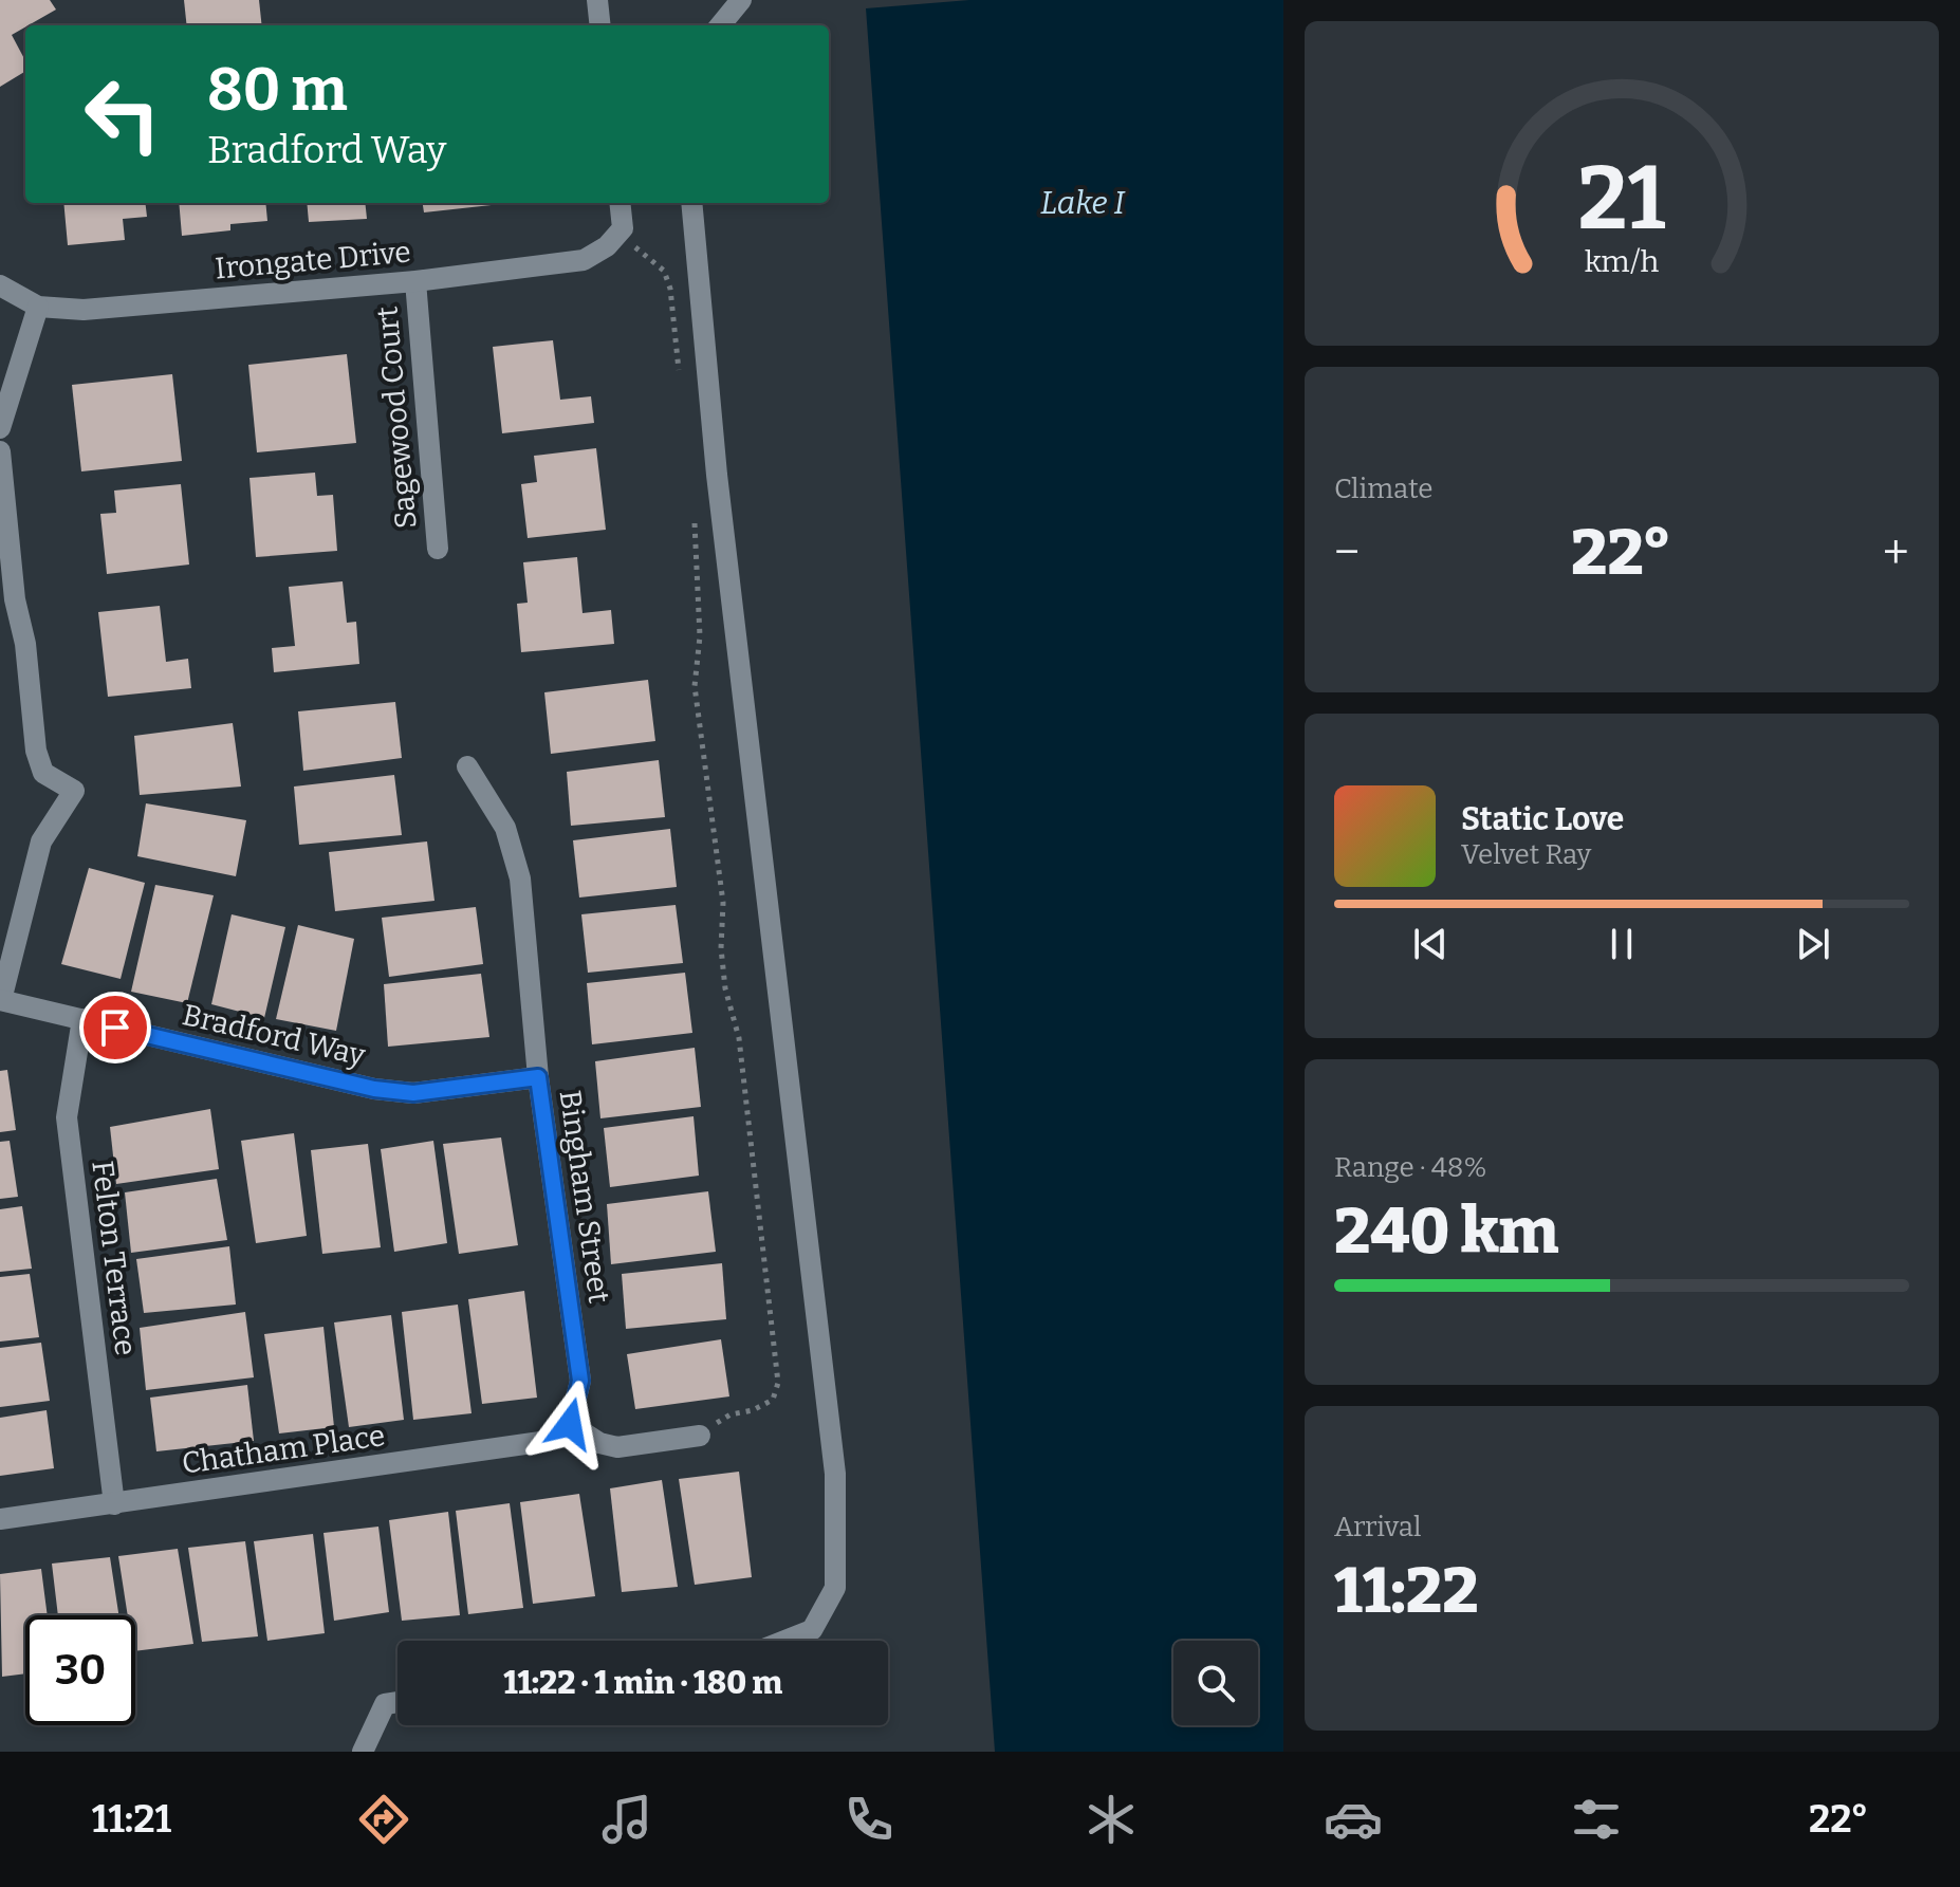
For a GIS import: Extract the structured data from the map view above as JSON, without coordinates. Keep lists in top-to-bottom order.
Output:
{
  "streets": {
    "street": [
      "Irongate Drive",
      "Sagewood Court",
      "Bradford Way",
      "Bingham Street",
      "Felton Terrace",
      "Chatham Place"
    ]
  },
  "crossings": [
    ["Irongate Drive", "Sagewood Court"],
    ["Bradford Way", "Bingham Street"],
    ["Bradford Way", "Felton Terrace"],
    ["Bingham Street", "Chatham Place"],
    ["Felton Terrace", "Chatham Place"]
  ],
  "water": ["Lake I"],
  "page": {
    "turn": ["80 m", "Bradford Way"],
    "tile": [
      "Climate",
      ["Range · 48%", "240 km"],
      ["Arrival", "11:22"]
    ],
    "heat": ["−", "22°", "+"],
    "song": ["Static Love", "Velvet Ray"],
    "limit": "30",
    "trip": "11:22 · 1 min · 180 m",
    "tabs": ["11:21", "22°"],
    "gauge": ["21", "km/h"]
  }
}
